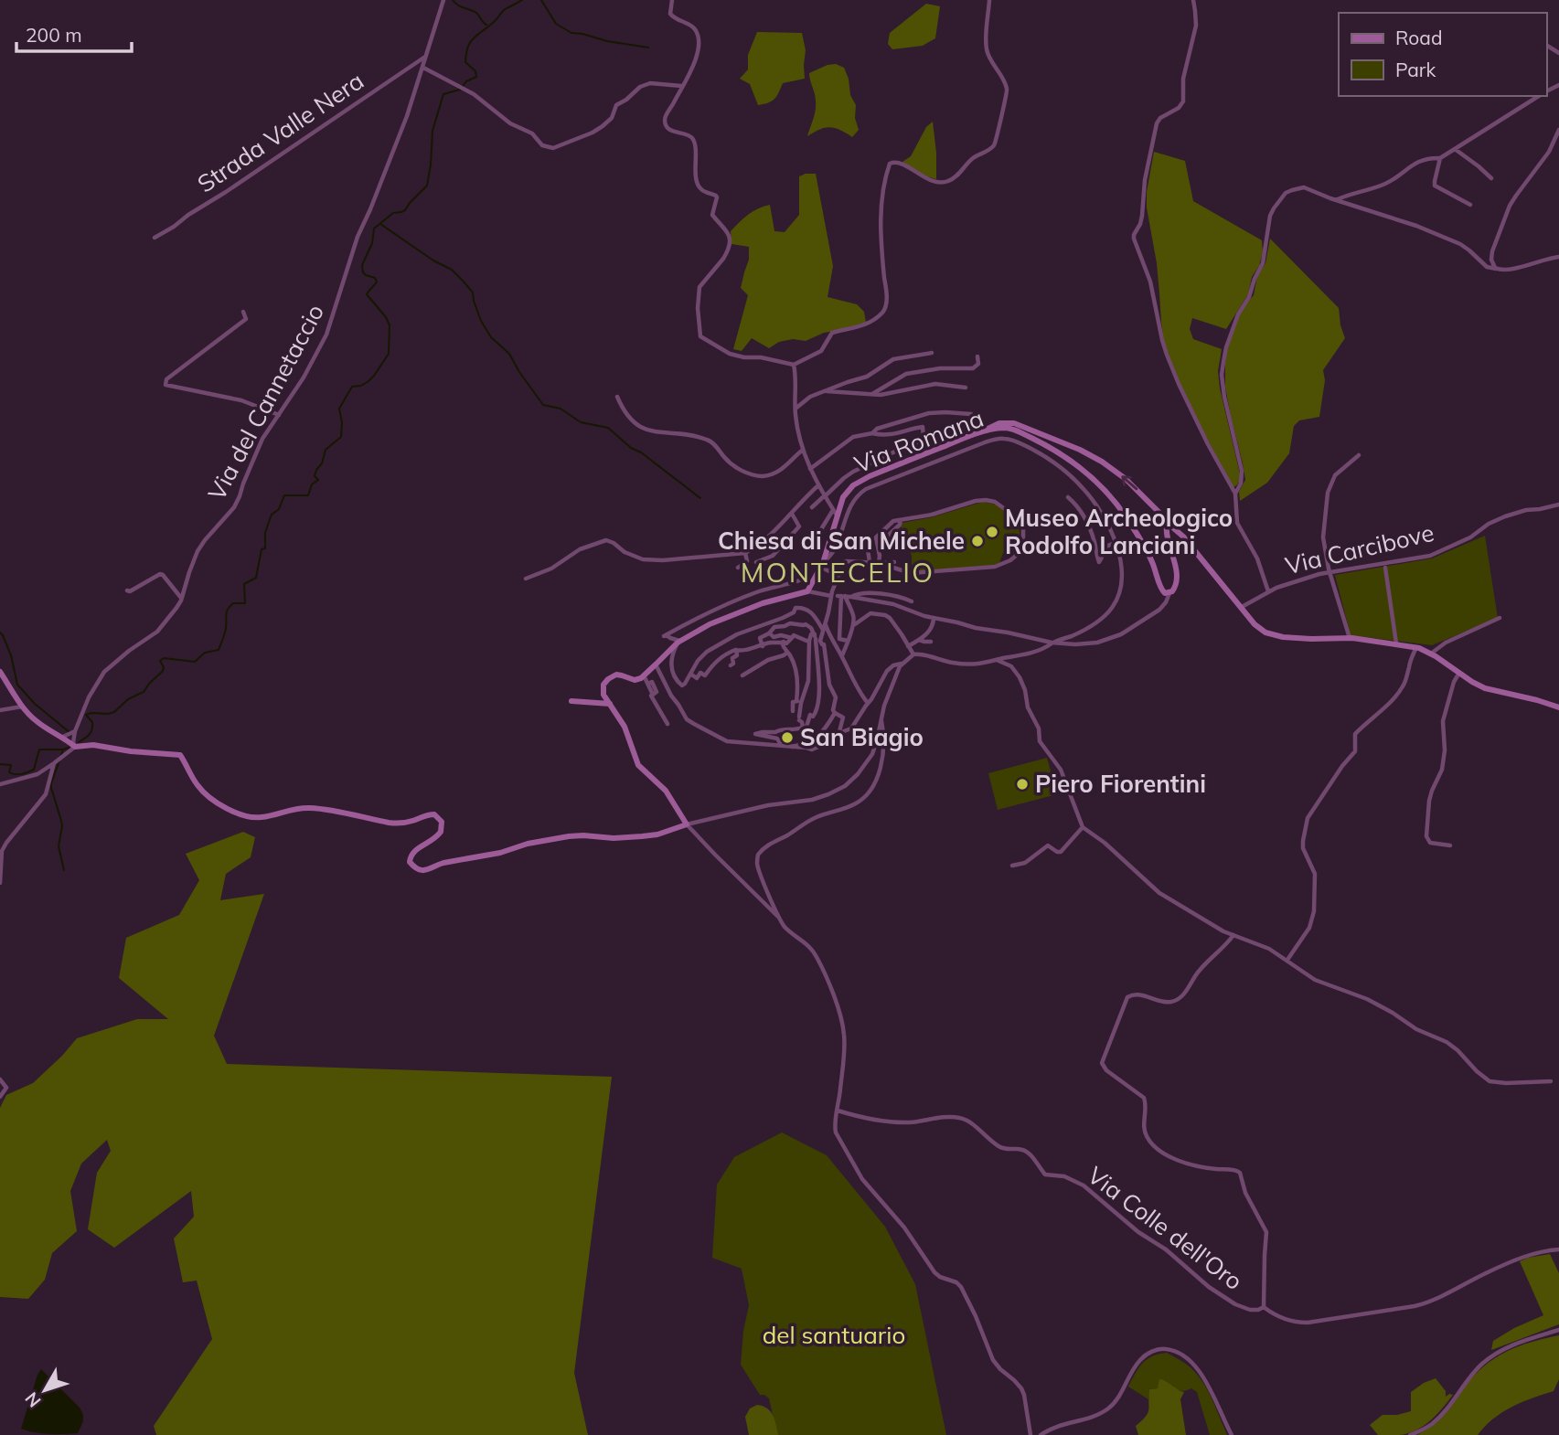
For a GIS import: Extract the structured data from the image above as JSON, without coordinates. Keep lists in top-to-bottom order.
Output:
{
  "streets": {
    "street": [
      "Strada Valle Nera",
      "Via del Cannetaccio",
      "Via Romana",
      "Via Carcibove",
      "Via Colle dell'Oro"
    ]
  },
  "crossings": [
    ["Strada Valle Nera", "Via del Cannetaccio"]
  ],
  "districts": ["MONTECELIO"],
  "parks": ["del santuario"],
  "places": [
    "Museo Archeologico Rodolfo Lanciani",
    "Chiesa di San Michele",
    "San Biagio",
    "Piero Fiorentini"
  ],
  "legend": ["Road", "Park"],
  "scale_bar": "200 m",
  "north": "bottom left"
}
